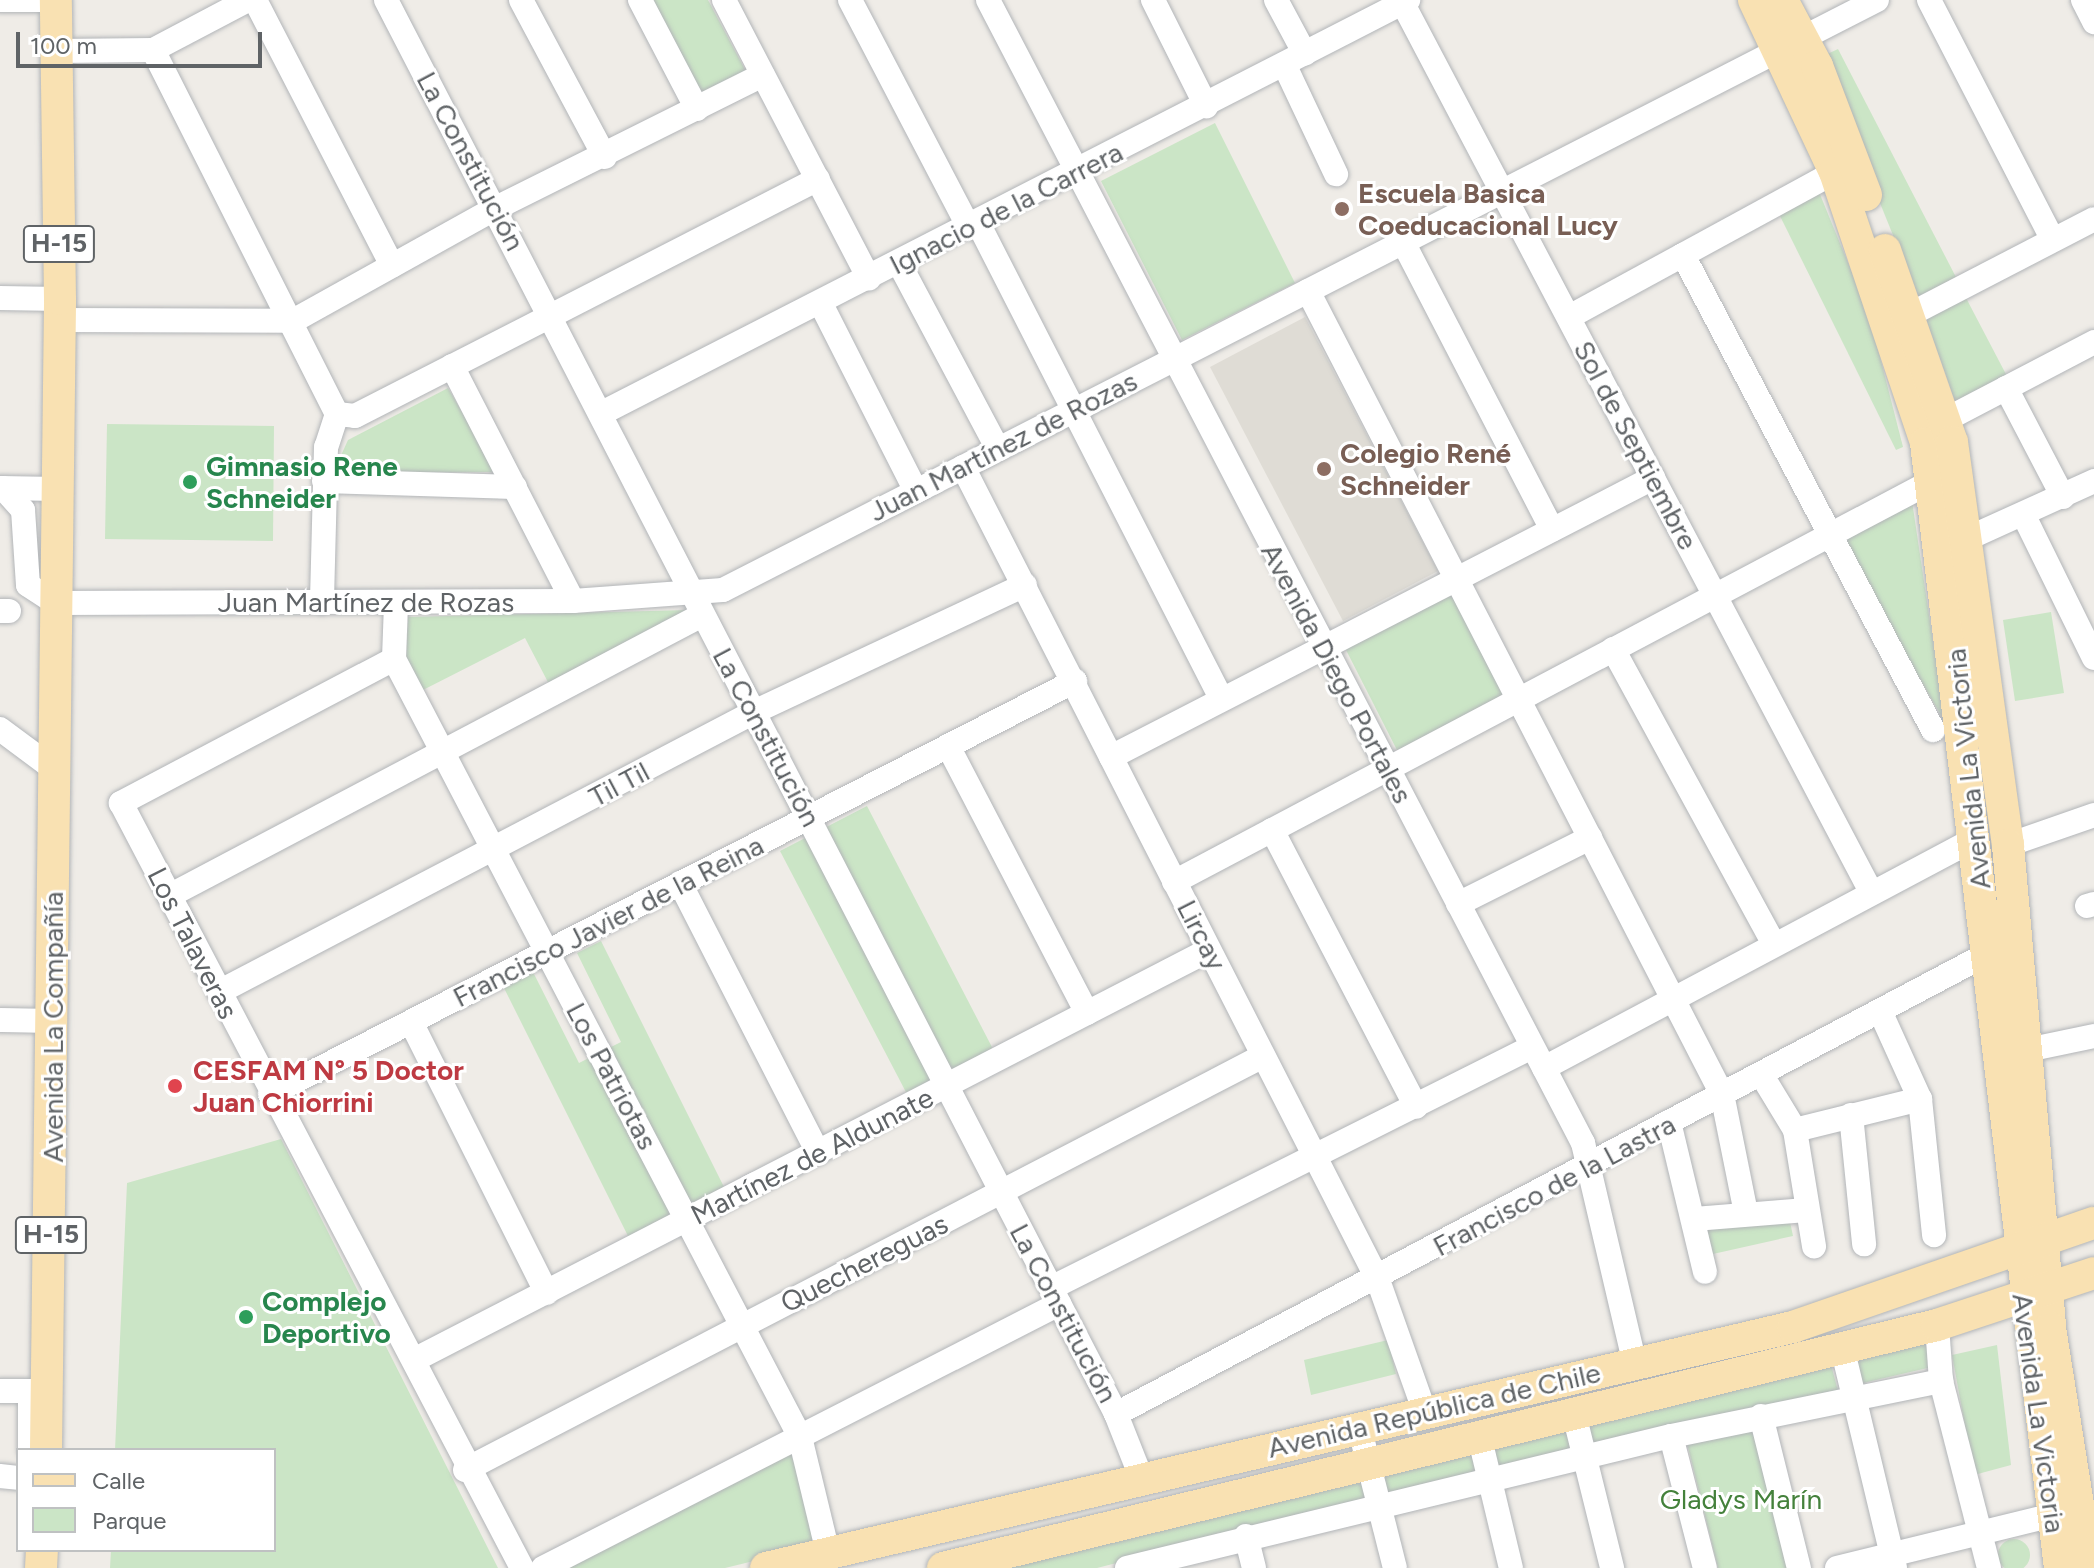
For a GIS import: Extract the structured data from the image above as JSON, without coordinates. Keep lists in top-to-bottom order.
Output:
{
  "streets": {
    "main road": [
      "H-15",
      "Avenida La Victoria",
      "Avenida La Compañía",
      "Avenida República de Chile"
    ],
    "street": [
      "La Constitución",
      "Ignacio de la Carrera",
      "Sol de Septiembre",
      "Juan Martínez de Rozas",
      "Avenida Diego Portales",
      "Til Til",
      "Francisco Javier de la Reina",
      "Lircay",
      "Los Talaveras",
      "Los Patriotas",
      "Martínez de Aldunate",
      "Francisco de la Lastra",
      "Quechereguas"
    ]
  },
  "crossings": [
    ["La Constitución", "Ignacio de la Carrera"],
    ["La Constitución", "Juan Martínez de Rozas"],
    ["La Constitución", "Til Til"],
    ["La Constitución", "Francisco Javier de la Reina"],
    ["La Constitución", "Martínez de Aldunate"],
    ["La Constitución", "Francisco de la Lastra"],
    ["La Constitución", "Quechereguas"],
    ["La Constitución", "Avenida República de Chile"],
    ["Ignacio de la Carrera", "Sol de Septiembre"],
    ["Ignacio de la Carrera", "Avenida Diego Portales"],
    ["Sol de Septiembre", "Juan Martínez de Rozas"],
    ["Juan Martínez de Rozas", "Avenida Diego Portales"],
    ["Juan Martínez de Rozas", "Avenida La Victoria"],
    ["Juan Martínez de Rozas", "Lircay"],
    ["Juan Martínez de Rozas", "Avenida La Compañía"],
    ["Juan Martínez de Rozas", "Los Patriotas"],
    ["Avenida Diego Portales", "Francisco de la Lastra"],
    ["Avenida Diego Portales", "Avenida República de Chile"],
    ["Avenida La Victoria", "Francisco de la Lastra"],
    ["Avenida La Victoria", "Avenida República de Chile"],
    ["Til Til", "Lircay"],
    ["Til Til", "Los Talaveras"],
    ["Til Til", "Los Patriotas"],
    ["Francisco Javier de la Reina", "Lircay"],
    ["Francisco Javier de la Reina", "Los Talaveras"],
    ["Francisco Javier de la Reina", "Los Patriotas"],
    ["Lircay", "Martínez de Aldunate"],
    ["Lircay", "Francisco de la Lastra"],
    ["Lircay", "Quechereguas"],
    ["Lircay", "Avenida República de Chile"],
    ["Los Talaveras", "Los Patriotas"],
    ["Los Talaveras", "Martínez de Aldunate"],
    ["Los Talaveras", "Quechereguas"],
    ["Los Patriotas", "Martínez de Aldunate"],
    ["Los Patriotas", "Quechereguas"],
    ["Los Patriotas", "Avenida República de Chile"]
  ],
  "parks": ["Gladys Marín"],
  "places": [
    "Escuela Basica Coeducacional Lucy",
    "Colegio René Schneider",
    "Gimnasio Rene Schneider",
    "CESFAM N° 5 Doctor Juan Chiorrini",
    "Complejo Deportivo"
  ],
  "legend": ["Calle", "Parque"],
  "scale_bar": "100 m"
}
